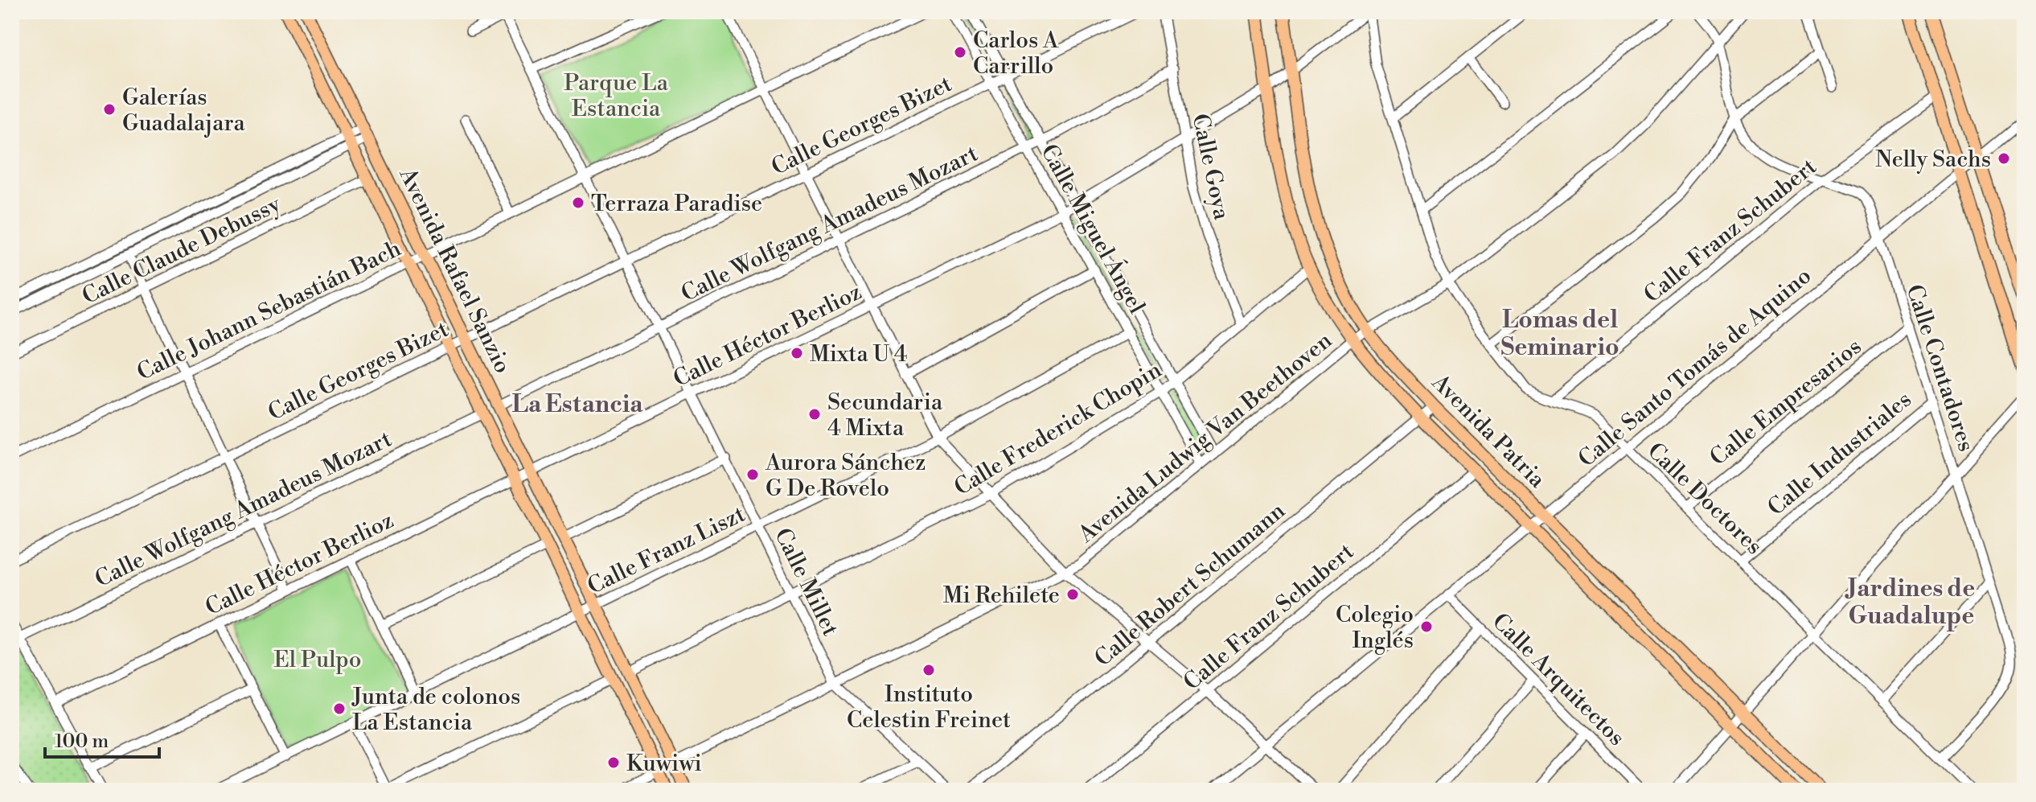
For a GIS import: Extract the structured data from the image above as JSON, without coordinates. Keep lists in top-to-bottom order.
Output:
{
  "streets": {
    "main road": ["Avenida Rafael Sanzio", "Avenida Patria"],
    "street": [
      "Calle Georges Bizet",
      "Calle Goya",
      "Calle Wolfgang Amadeus Mozart",
      "Calle Miguel Ángel",
      "Calle Franz Schubert",
      "Calle Claude Debussy",
      "Calle Johann Sebastián Bach",
      "Calle Héctor Berlioz",
      "Calle Santo Tomás de Aquino",
      "Calle Contadores",
      "Calle Empresarios",
      "Calle Frederick Chopin",
      "Avenida Ludwig Van Beethoven",
      "Calle Industriales",
      "Calle Doctores",
      "Calle Franz Liszt",
      "Calle Millet",
      "Calle Robert Schumann",
      "Calle Arquitectos"
    ]
  },
  "crossings": [
    ["Calle Georges Bizet", "Calle Miguel Ángel"],
    ["Calle Georges Bizet", "Avenida Rafael Sanzio"],
    ["Calle Georges Bizet", "Calle Millet"],
    ["Calle Goya", "Calle Wolfgang Amadeus Mozart"],
    ["Calle Goya", "Calle Héctor Berlioz"],
    ["Calle Goya", "Calle Frederick Chopin"],
    ["Calle Wolfgang Amadeus Mozart", "Calle Miguel Ángel"],
    ["Calle Wolfgang Amadeus Mozart", "Avenida Rafael Sanzio"],
    ["Calle Wolfgang Amadeus Mozart", "Calle Millet"],
    ["Calle Miguel Ángel", "Calle Héctor Berlioz"],
    ["Calle Miguel Ángel", "Calle Frederick Chopin"],
    ["Calle Miguel Ángel", "Avenida Ludwig Van Beethoven"],
    ["Calle Miguel Ángel", "Calle Franz Liszt"],
    ["Calle Franz Schubert", "Calle Contadores"],
    ["Calle Franz Schubert", "Avenida Patria"],
    ["Calle Franz Schubert", "Calle Doctores"],
    ["Calle Claude Debussy", "Avenida Rafael Sanzio"],
    ["Avenida Rafael Sanzio", "Calle Johann Sebastián Bach"],
    ["Avenida Rafael Sanzio", "Calle Héctor Berlioz"],
    ["Avenida Rafael Sanzio", "Calle Frederick Chopin"],
    ["Avenida Rafael Sanzio", "Avenida Ludwig Van Beethoven"],
    ["Avenida Rafael Sanzio", "Calle Franz Liszt"],
    ["Calle Johann Sebastián Bach", "Calle Millet"],
    ["Calle Héctor Berlioz", "Avenida Patria"],
    ["Calle Héctor Berlioz", "Calle Doctores"],
    ["Calle Héctor Berlioz", "Calle Millet"],
    ["Calle Santo Tomás de Aquino", "Calle Contadores"],
    ["Calle Santo Tomás de Aquino", "Avenida Patria"],
    ["Calle Santo Tomás de Aquino", "Calle Doctores"],
    ["Calle Santo Tomás de Aquino", "Calle Arquitectos"],
    ["Calle Contadores", "Calle Empresarios"],
    ["Calle Contadores", "Avenida Ludwig Van Beethoven"],
    ["Calle Contadores", "Calle Industriales"],
    ["Calle Contadores", "Calle Doctores"],
    ["Calle Empresarios", "Calle Doctores"],
    ["Calle Frederick Chopin", "Avenida Patria"],
    ["Calle Frederick Chopin", "Calle Millet"],
    ["Avenida Patria", "Avenida Ludwig Van Beethoven"],
    ["Avenida Patria", "Calle Robert Schumann"],
    ["Avenida Ludwig Van Beethoven", "Calle Doctores"],
    ["Avenida Ludwig Van Beethoven", "Calle Millet"],
    ["Calle Industriales", "Calle Doctores"],
    ["Calle Franz Liszt", "Calle Millet"]
  ],
  "districts": ["Lomas del Seminario", "La Estancia", "Jardines de Guadalupe"],
  "parks": ["Parque La Estancia", "El Pulpo"],
  "places": [
    "Carlos A Carrillo",
    "Galerías Guadalajara",
    "Nelly Sachs",
    "Terraza Paradise",
    "Mixta U 4",
    "Secundaria 4 Mixta",
    "Aurora Sánchez G De Rovelo",
    "Mi Rehilete",
    "Colegio Inglés",
    "Instituto Celestin Freinet",
    "Junta de colonos La Estancia",
    "Kuwiwi"
  ],
  "scale_bar": "100 m"
}
